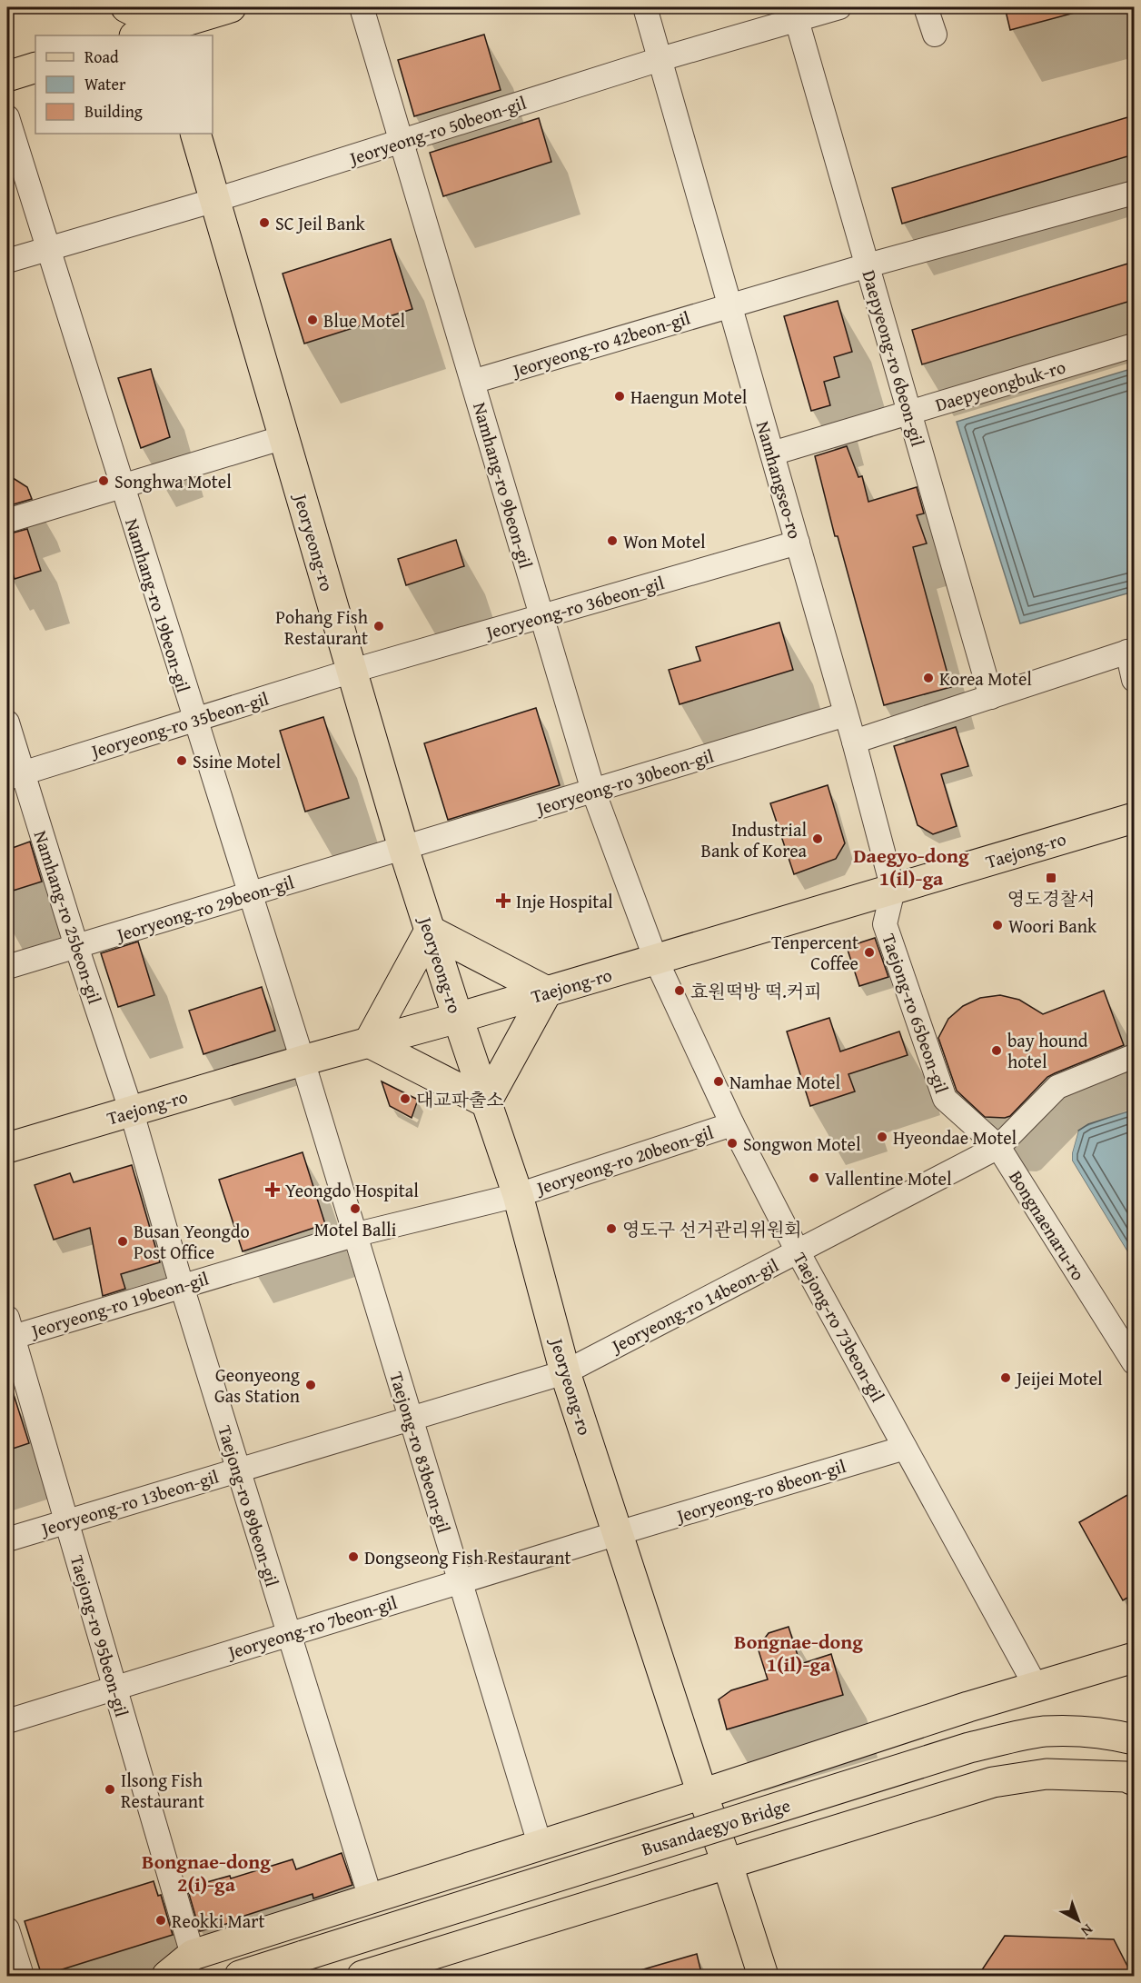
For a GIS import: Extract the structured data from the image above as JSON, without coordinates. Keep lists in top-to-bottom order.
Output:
{
  "streets": {
    "main road": ["Jeoryeong-ro", "Taejong-ro", "Busandaegyo Bridge"],
    "street": [
      "Jeoryeong-ro 50beon-gil",
      "Jeoryeong-ro 42beon-gil",
      "Daepyeong-ro 6beon-gil",
      "Daepyeongbuk-ro",
      "Namhangseo-ro",
      "Namhang-ro 9beon-gil",
      "Namhang-ro 19beon-gil",
      "Jeoryeong-ro 36beon-gil",
      "Jeoryeong-ro 35beon-gil",
      "Jeoryeong-ro 30beon-gil",
      "Jeoryeong-ro 29beon-gil",
      "Namhang-ro 25beon-gil",
      "Taejong-ro 65beon-gil",
      "Jeoryeong-ro 20beon-gil",
      "Bongnaenaru-ro",
      "Jeoryeong-ro 19beon-gil",
      "Jeoryeong-ro 14beon-gil",
      "Taejong-ro 73beon-gil",
      "Taejong-ro 83beon-gil",
      "Jeoryeong-ro 8beon-gil",
      "Jeoryeong-ro 13beon-gil",
      "Taejong-ro 89beon-gil",
      "Jeoryeong-ro 7beon-gil",
      "Taejong-ro 95beon-gil"
    ]
  },
  "crossings": [
    ["Jeoryeong-ro 50beon-gil", "Namhangseo-ro"],
    ["Jeoryeong-ro 50beon-gil", "Namhang-ro 9beon-gil"],
    ["Jeoryeong-ro 50beon-gil", "Jeoryeong-ro"],
    ["Jeoryeong-ro 50beon-gil", "Namhang-ro 19beon-gil"],
    ["Jeoryeong-ro 42beon-gil", "Daepyeong-ro 6beon-gil"],
    ["Jeoryeong-ro 42beon-gil", "Namhangseo-ro"],
    ["Jeoryeong-ro 42beon-gil", "Namhang-ro 9beon-gil"],
    ["Daepyeong-ro 6beon-gil", "Daepyeongbuk-ro"],
    ["Daepyeongbuk-ro", "Namhangseo-ro"],
    ["Namhangseo-ro", "Jeoryeong-ro 36beon-gil"],
    ["Namhangseo-ro", "Jeoryeong-ro 30beon-gil"],
    ["Namhangseo-ro", "Taejong-ro"],
    ["Namhangseo-ro", "Taejong-ro 65beon-gil"],
    ["Namhang-ro 9beon-gil", "Jeoryeong-ro 36beon-gil"],
    ["Namhang-ro 9beon-gil", "Jeoryeong-ro 30beon-gil"],
    ["Namhang-ro 9beon-gil", "Taejong-ro"],
    ["Namhang-ro 9beon-gil", "Taejong-ro 73beon-gil"],
    ["Jeoryeong-ro", "Jeoryeong-ro 36beon-gil"],
    ["Jeoryeong-ro", "Jeoryeong-ro 35beon-gil"],
    ["Jeoryeong-ro", "Jeoryeong-ro 30beon-gil"],
    ["Jeoryeong-ro", "Taejong-ro"],
    ["Jeoryeong-ro", "Jeoryeong-ro 29beon-gil"],
    ["Jeoryeong-ro", "Jeoryeong-ro 20beon-gil"],
    ["Jeoryeong-ro", "Jeoryeong-ro 19beon-gil"],
    ["Jeoryeong-ro", "Jeoryeong-ro 14beon-gil"],
    ["Jeoryeong-ro", "Jeoryeong-ro 8beon-gil"],
    ["Jeoryeong-ro", "Jeoryeong-ro 13beon-gil"],
    ["Jeoryeong-ro", "Jeoryeong-ro 7beon-gil"],
    ["Namhang-ro 19beon-gil", "Jeoryeong-ro 35beon-gil"],
    ["Namhang-ro 19beon-gil", "Taejong-ro"],
    ["Namhang-ro 19beon-gil", "Jeoryeong-ro 29beon-gil"],
    ["Namhang-ro 19beon-gil", "Taejong-ro 83beon-gil"],
    ["Jeoryeong-ro 36beon-gil", "Jeoryeong-ro 35beon-gil"],
    ["Jeoryeong-ro 35beon-gil", "Namhang-ro 25beon-gil"],
    ["Jeoryeong-ro 30beon-gil", "Jeoryeong-ro 29beon-gil"],
    ["Taejong-ro", "Namhang-ro 25beon-gil"],
    ["Taejong-ro", "Taejong-ro 65beon-gil"],
    ["Taejong-ro", "Taejong-ro 73beon-gil"],
    ["Taejong-ro", "Taejong-ro 83beon-gil"],
    ["Taejong-ro", "Taejong-ro 89beon-gil"],
    ["Jeoryeong-ro 29beon-gil", "Namhang-ro 25beon-gil"],
    ["Namhang-ro 25beon-gil", "Taejong-ro 89beon-gil"],
    ["Taejong-ro 65beon-gil", "Bongnaenaru-ro"],
    ["Taejong-ro 65beon-gil", "Jeoryeong-ro 14beon-gil"],
    ["Jeoryeong-ro 20beon-gil", "Jeoryeong-ro 19beon-gil"],
    ["Jeoryeong-ro 20beon-gil", "Taejong-ro 73beon-gil"],
    ["Bongnaenaru-ro", "Jeoryeong-ro 14beon-gil"],
    ["Jeoryeong-ro 19beon-gil", "Taejong-ro 83beon-gil"],
    ["Jeoryeong-ro 19beon-gil", "Taejong-ro 89beon-gil"],
    ["Jeoryeong-ro 19beon-gil", "Taejong-ro 95beon-gil"],
    ["Jeoryeong-ro 14beon-gil", "Taejong-ro 73beon-gil"],
    ["Jeoryeong-ro 14beon-gil", "Jeoryeong-ro 13beon-gil"],
    ["Taejong-ro 73beon-gil", "Jeoryeong-ro 8beon-gil"],
    ["Taejong-ro 83beon-gil", "Jeoryeong-ro 13beon-gil"],
    ["Taejong-ro 83beon-gil", "Jeoryeong-ro 7beon-gil"],
    ["Jeoryeong-ro 8beon-gil", "Jeoryeong-ro 7beon-gil"],
    ["Jeoryeong-ro 13beon-gil", "Taejong-ro 89beon-gil"],
    ["Jeoryeong-ro 13beon-gil", "Taejong-ro 95beon-gil"],
    ["Taejong-ro 89beon-gil", "Jeoryeong-ro 7beon-gil"],
    ["Jeoryeong-ro 7beon-gil", "Taejong-ro 95beon-gil"]
  ],
  "districts": ["Daegyo-dong 1(il)-ga", "Bongnae-dong 1(il)-ga", "Bongnae-dong 2(i)-ga"],
  "places": {
    "other": [
      "SC Jeil Bank",
      "Blue Motel",
      "Haengun Motel",
      "Songhwa Motel",
      "Won Motel",
      "Pohang Fish Restaurant",
      "Korea Motel",
      "Ssine Motel",
      "Industrial Bank of Korea",
      "Woori Bank",
      "Tenpercent Coffee",
      "효원떡방 떡.커피",
      "bay hound hotel",
      "Namhae Motel",
      "대교파출소",
      "Hyeondae Motel",
      "Songwon Motel",
      "Vallentine Motel",
      "Motel Balli",
      "영도구 선거관리위원회",
      "Busan Yeongdo Post Office",
      "Jeijei Motel",
      "Geonyeong Gas Station",
      "Dongseong Fish Restaurant",
      "Ilsong Fish Restaurant",
      "Reokki Mart"
    ],
    "transit": ["영도경찰서"],
    "health": ["Inje Hospital", "Yeongdo Hospital"]
  },
  "legend": ["Road", "Water", "Building"],
  "north": "bottom right"
}
